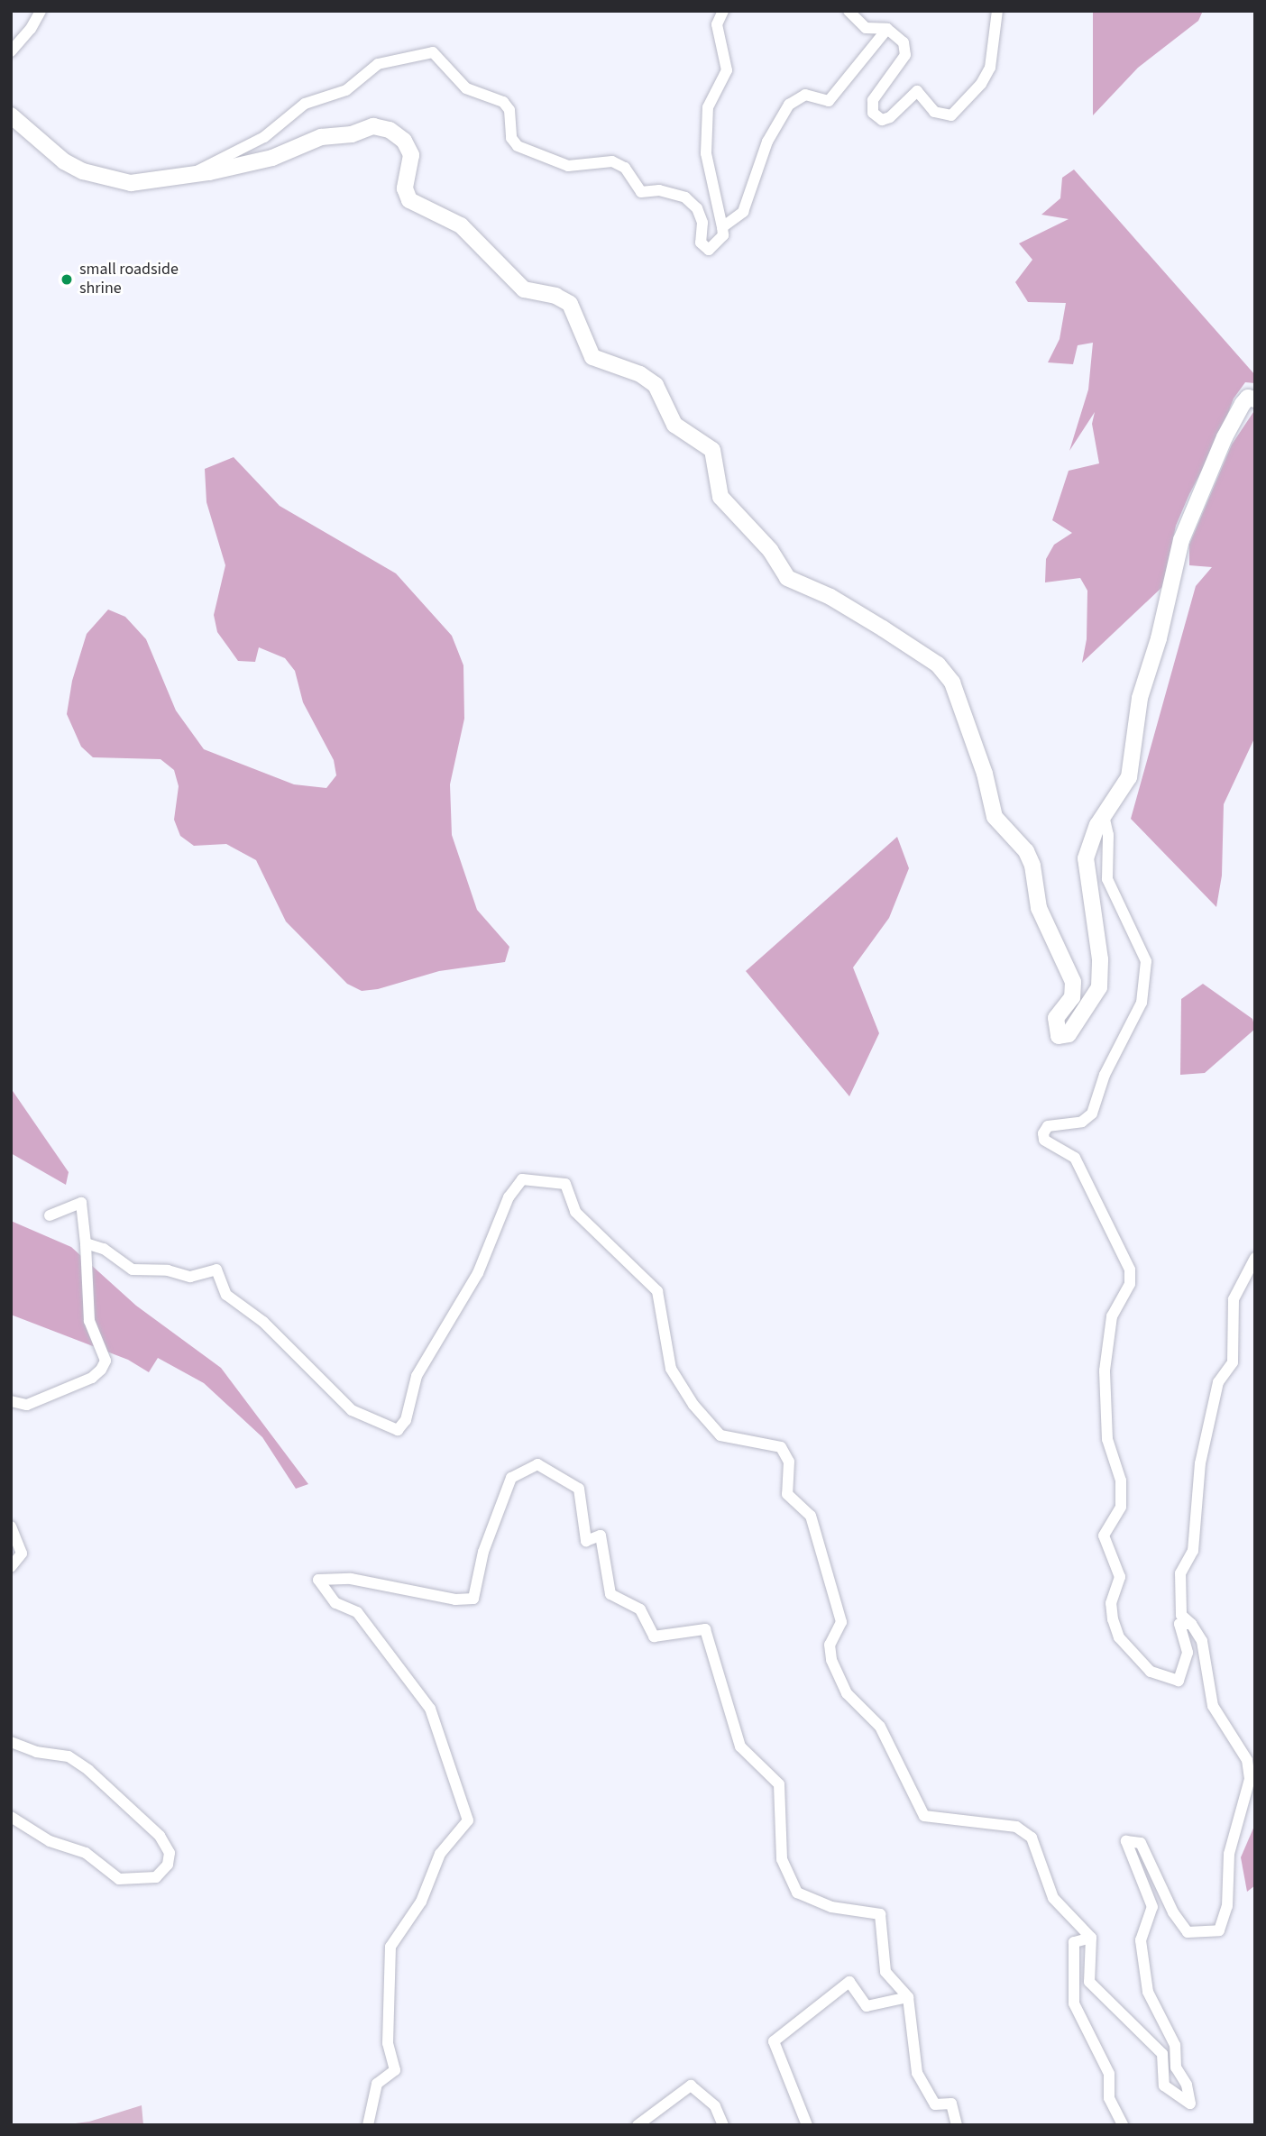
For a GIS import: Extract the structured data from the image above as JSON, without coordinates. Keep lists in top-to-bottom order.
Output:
{
  "places": ["small roadside shrine"]
}
